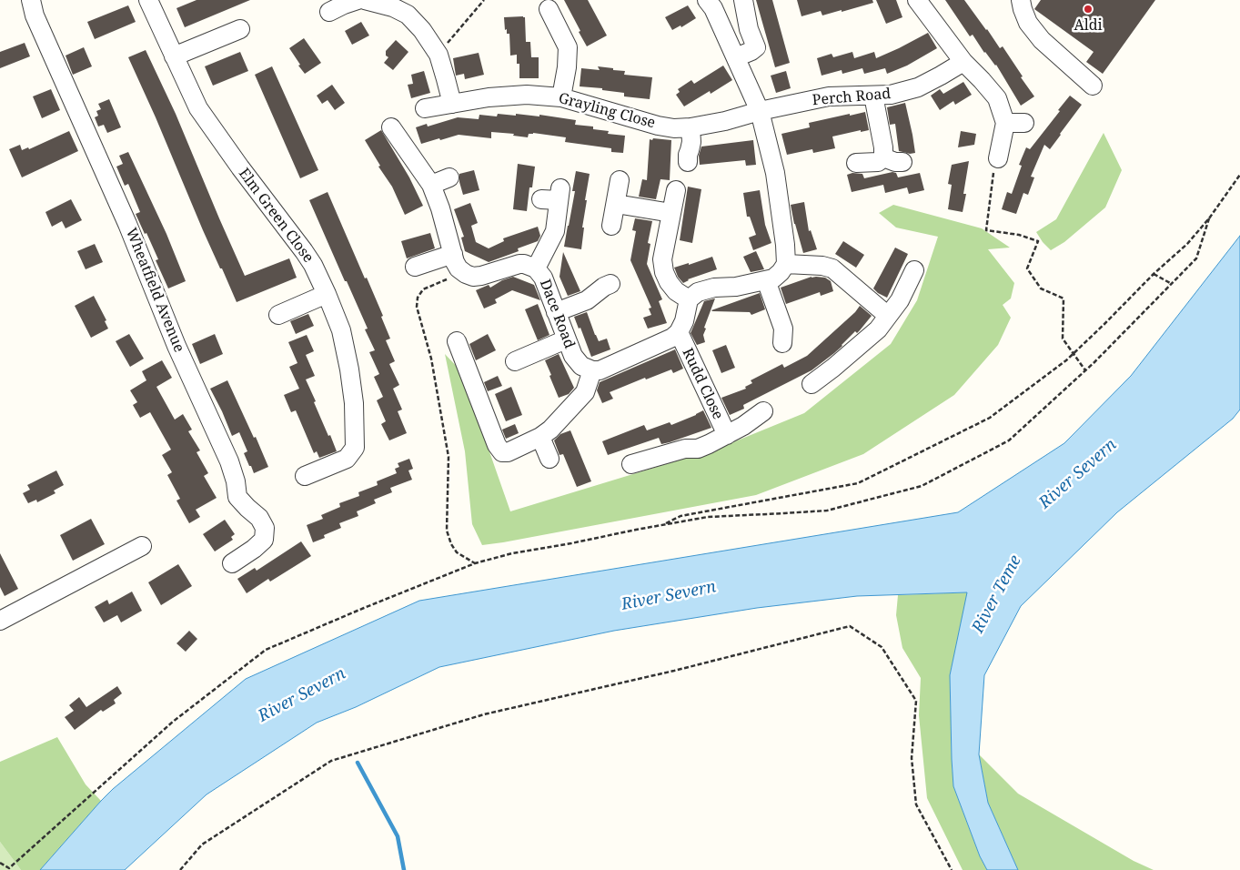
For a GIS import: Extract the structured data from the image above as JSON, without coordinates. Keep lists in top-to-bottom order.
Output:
{
  "streets": {
    "street": [
      "Perch Road",
      "Grayling Close",
      "Elm Green Close",
      "Wheatfield Avenue",
      "Dace Road",
      "Rudd Close"
    ]
  },
  "crossings": [
    ["Perch Road", "Grayling Close"]
  ],
  "water": ["River Severn", "River Teme"],
  "places": ["Aldi"]
}
